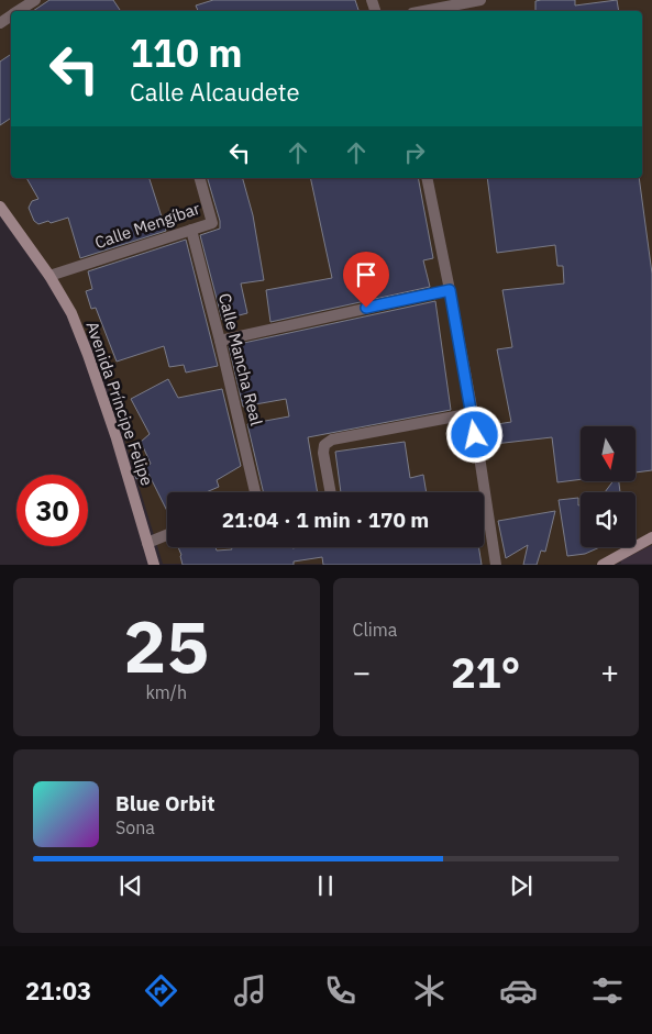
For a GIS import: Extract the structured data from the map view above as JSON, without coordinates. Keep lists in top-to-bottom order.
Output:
{
  "streets": {
    "main road": ["Avenida Príncipe Felipe"],
    "street": ["Calle Mengíbar", "Calle Mancha Real"]
  },
  "crossings": [
    ["Calle Mengíbar", "Calle Mancha Real"],
    ["Calle Mengíbar", "Avenida Príncipe Felipe"]
  ],
  "north": "bottom",
  "page": {
    "turn": ["110 m", "Calle Alcaudete"],
    "limit": "30",
    "trip": "21:04 · 1 min · 170 m",
    "tile": [
      ["25", "km/h"],
      "Clima"
    ],
    "heat": ["−", "21°", "+"],
    "song": ["Blue Orbit", "Sona"],
    "tabs": "21:03"
  }
}
